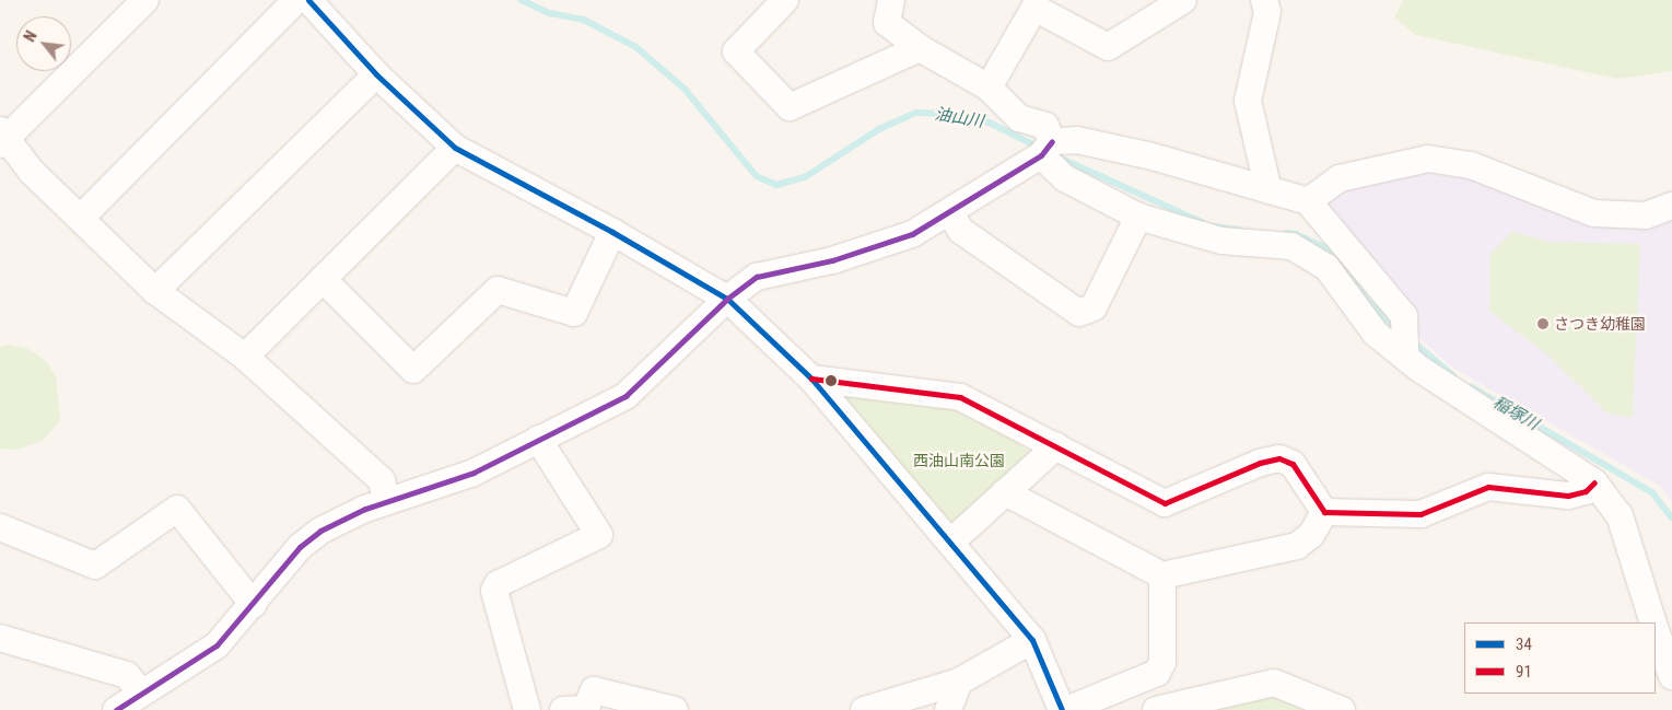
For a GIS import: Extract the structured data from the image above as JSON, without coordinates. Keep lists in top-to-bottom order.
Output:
{
  "water": ["油山川", "稲塚川"],
  "parks": ["西油山南公園"],
  "places": ["さつき幼稚園"],
  "lines": ["transit line 34", "transit line 91"],
  "legend": ["34", "91"],
  "north": "top left"
}
